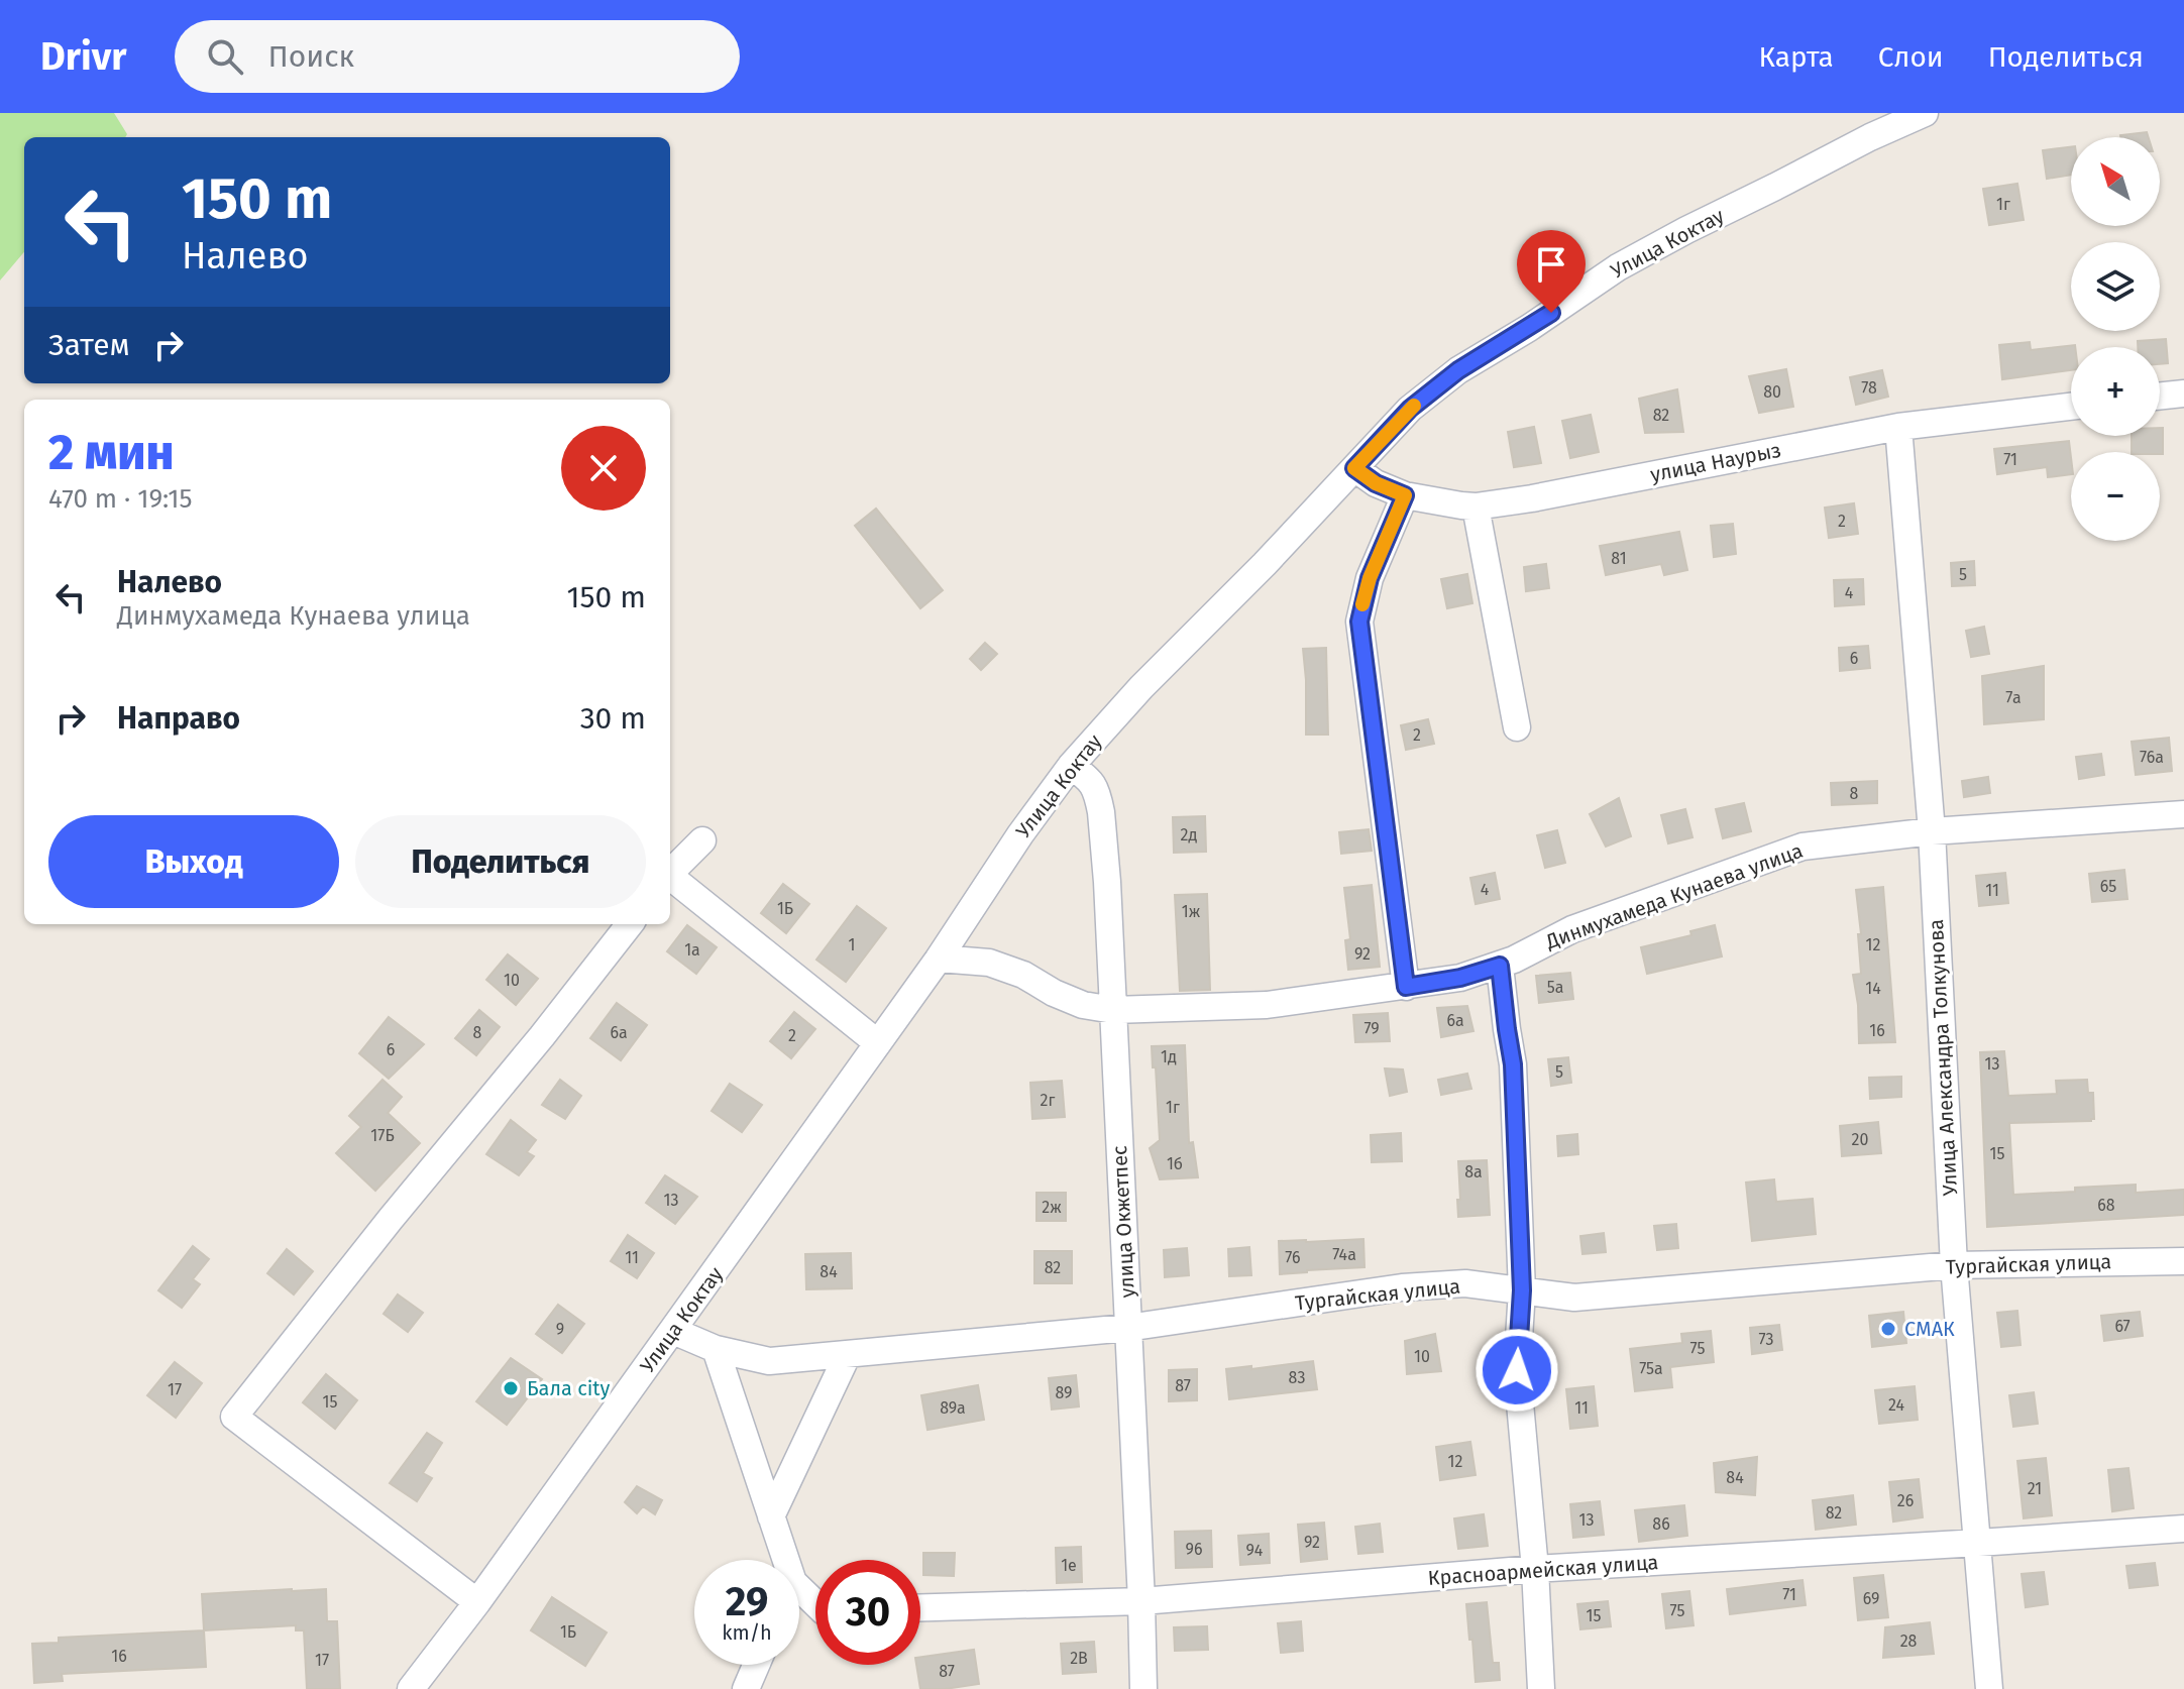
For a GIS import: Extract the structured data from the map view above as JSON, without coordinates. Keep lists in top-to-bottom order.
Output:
{
  "streets": {
    "street": [
      "Улица Коктау",
      "улица Наурыз",
      "Динмухамеда Кунаева улица",
      "Улица Александра Толкунова",
      "улица Окжетпес",
      "Тургайская улица",
      "Красноармейская улица"
    ]
  },
  "crossings": [
    ["Улица Коктау", "улица Наурыз"],
    ["Улица Коктау", "Динмухамеда Кунаева улица"],
    ["Улица Коктау", "улица Окжетпес"],
    ["Улица Коктау", "Тургайская улица"],
    ["улица Наурыз", "Улица Александра Толкунова"],
    ["Динмухамеда Кунаева улица", "Улица Александра Толкунова"],
    ["Динмухамеда Кунаева улица", "улица Окжетпес"],
    ["Улица Александра Толкунова", "Тургайская улица"],
    ["Улица Александра Толкунова", "Красноармейская улица"],
    ["улица Окжетпес", "Тургайская улица"],
    ["улица Окжетпес", "Красноармейская улица"]
  ],
  "places": ["СМАК", "Бала city"],
  "house_numbers": [
    "1г",
    "78",
    "80",
    "82",
    "71",
    "2",
    "81",
    "5",
    "4",
    "6",
    "7а",
    "2",
    "76а",
    "8",
    "2д",
    "65",
    "4",
    "11",
    "1Б",
    "1ж",
    "1",
    "12",
    "1а",
    "92",
    "10",
    "5а",
    "14",
    "6а",
    "79",
    "16",
    "8",
    "6а",
    "2",
    "6",
    "1д",
    "13",
    "5",
    "2г",
    "1г",
    "17Б",
    "20",
    "15",
    "1б",
    "8а",
    "13",
    "68",
    "2ж",
    "74а",
    "11",
    "76",
    "82",
    "84",
    "67",
    "9",
    "73",
    "75",
    "10",
    "75а",
    "83",
    "87",
    "17",
    "89",
    "15",
    "24",
    "89а",
    "11",
    "12",
    "84",
    "21",
    "26",
    "82",
    "13",
    "86",
    "92",
    "96",
    "94",
    "1e",
    "71",
    "69",
    "75",
    "15",
    "1Б",
    "28",
    "16",
    "2В",
    "17",
    "87"
  ],
  "north": "top left",
  "page": {
    "header": "Drivr",
    "search": "Поиск",
    "nav": ["Карта", "Слои", "Поделиться"],
    "map_buttons": ["+", "−"],
    "turn": ["150 m", "Налево"],
    "then": "Затем",
    "heading": ["2 мин", "470 m · 19:15"],
    "list": [
      {
        "name": "Налево",
        "note": "Динмухамеда Кунаева улица",
        "value": "150 m"
      },
      {
        "name": "Направо",
        "value": "30 m"
      }
    ],
    "buttons": ["Выход", "Поделиться"],
    "speed": "29 km/h",
    "limit": "30"
  }
}
